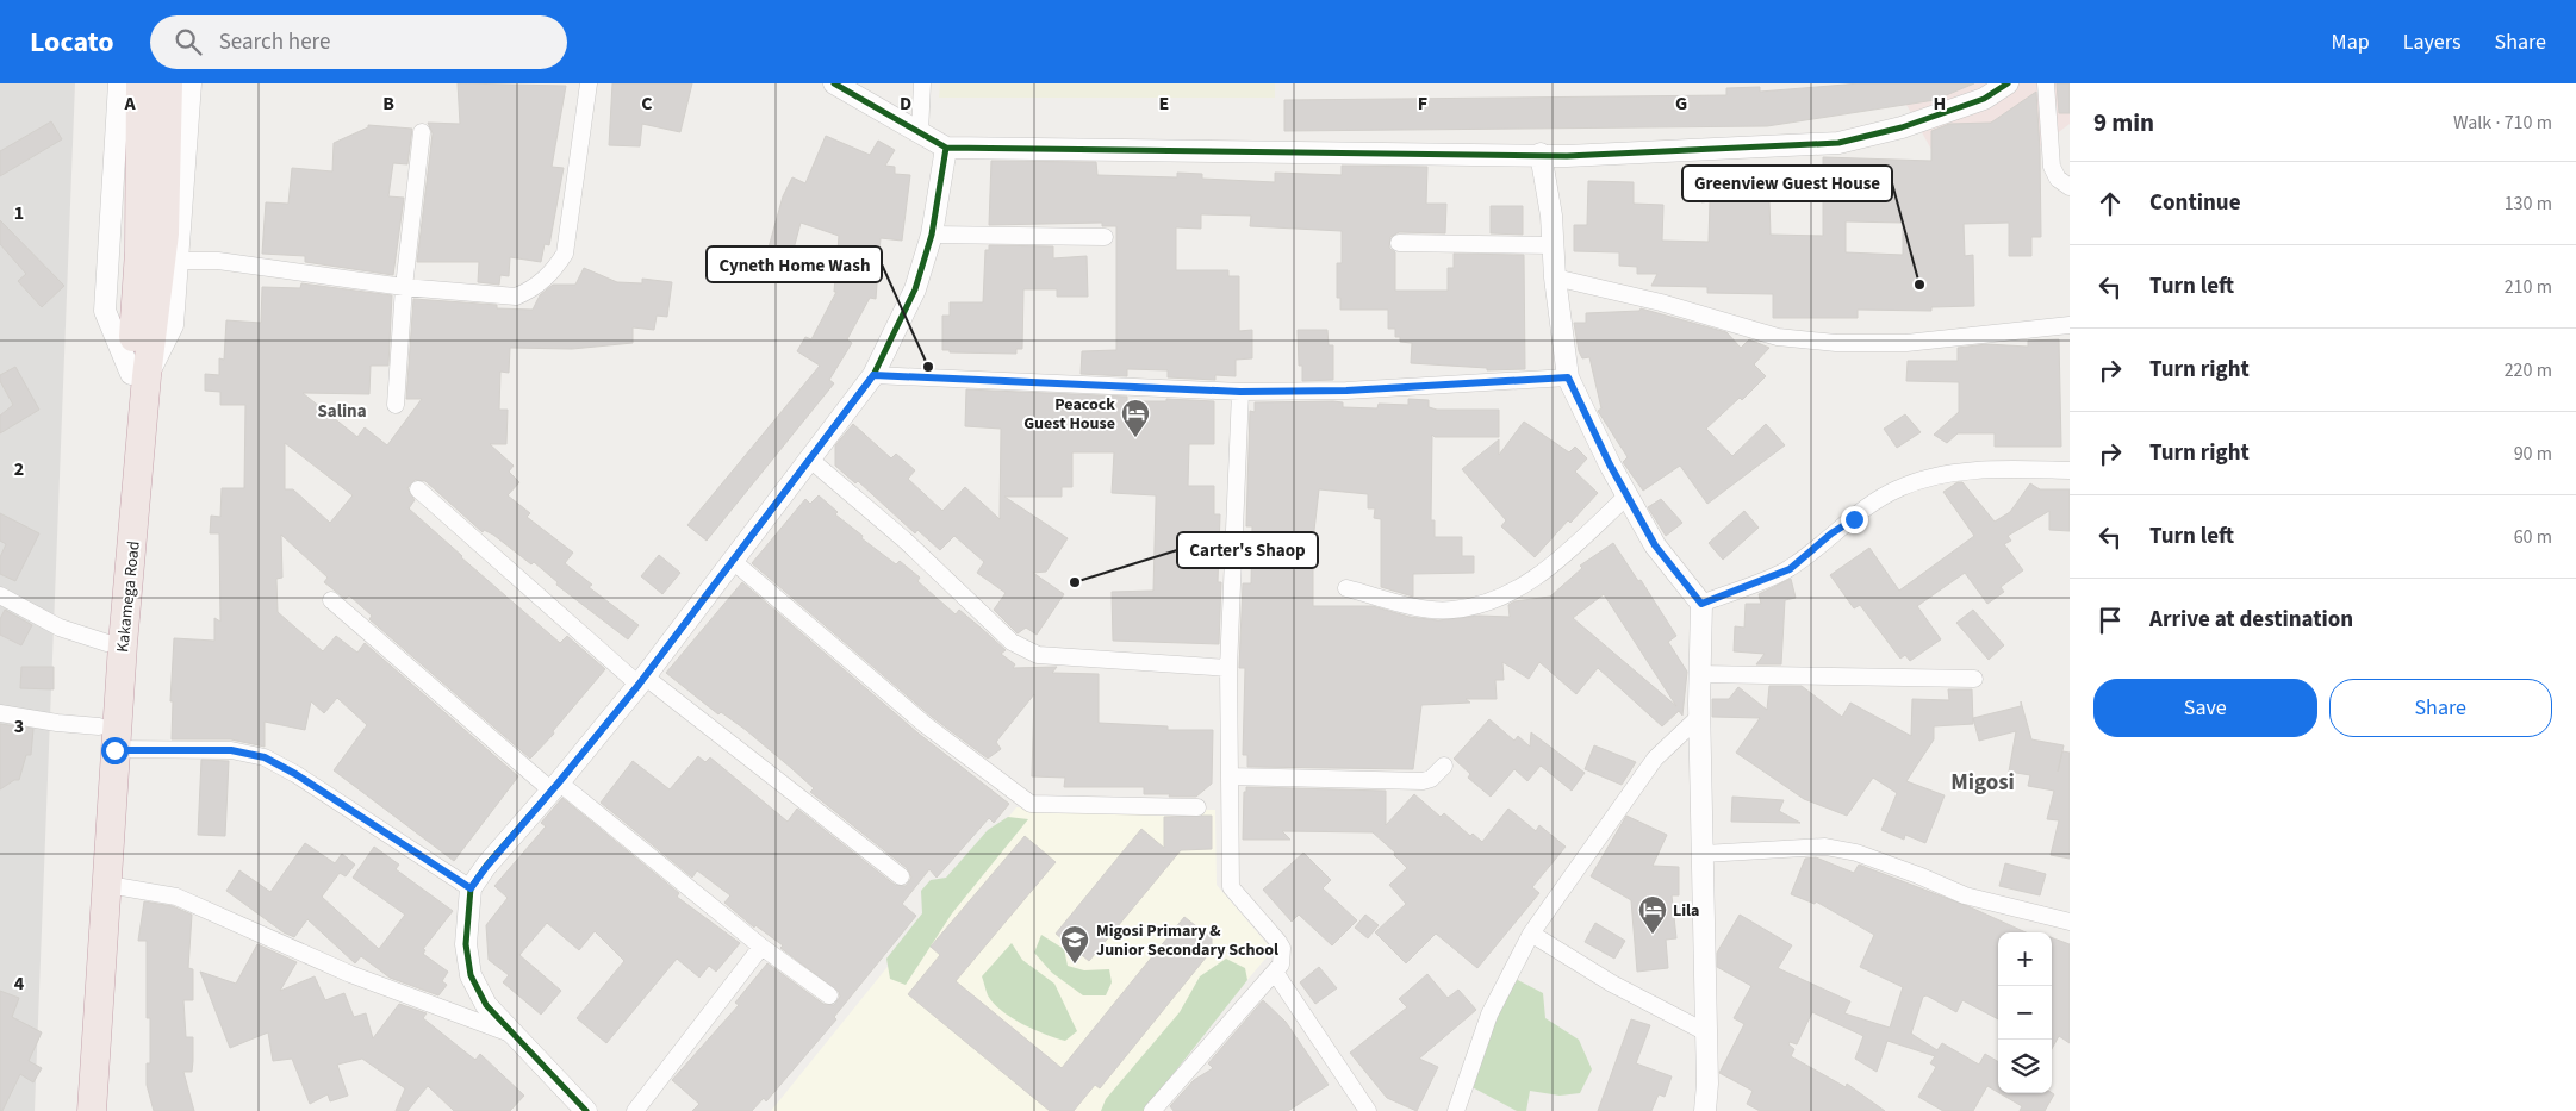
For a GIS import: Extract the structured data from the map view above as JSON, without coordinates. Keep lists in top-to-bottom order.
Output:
{
  "streets": {
    "highway": ["Kakamega Road"]
  },
  "districts": ["Salina", "Migosi"],
  "places": {
    "other": ["Greenview Guest House", "Cyneth Home Wash", "Carter's Shaop"],
    "hotel": ["Peacock Guest House", "Lila"],
    "school or university": ["Migosi Primary & Junior Secondary School"]
  },
  "page": {
    "header": "Locato",
    "search": "Search here",
    "nav": ["Map", "Layers", "Share"],
    "heading": ["9 min", "Walk · 710 m"],
    "list": [
      ["Continue", "130 m"],
      ["Turn left", "210 m"],
      ["Turn right", "220 m"],
      ["Turn right", "90 m"],
      ["Turn left", "60 m"],
      "Arrive at destination"
    ],
    "buttons": ["Save", "Share"],
    "map_buttons": ["+", "−"]
  },
  "grid": {
    "columns": [
      "A",
      "B",
      "C",
      "D",
      "E",
      "F",
      "G",
      "H"
    ],
    "rows": [
      "1",
      "2",
      "3",
      "4"
    ]
  }
}
